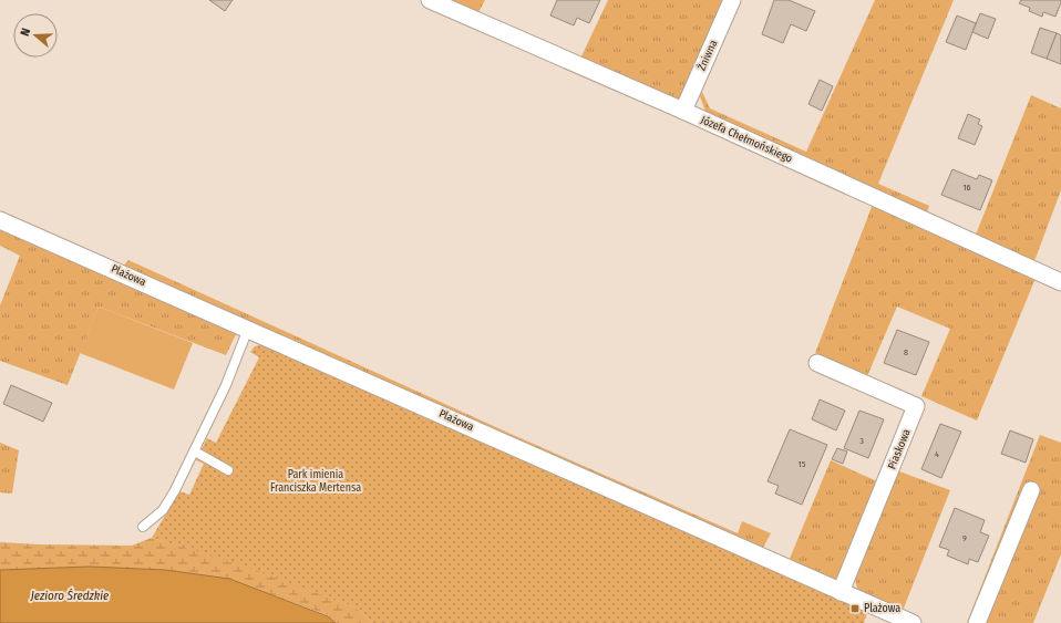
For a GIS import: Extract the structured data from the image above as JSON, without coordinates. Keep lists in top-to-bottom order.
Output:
{
  "streets": {
    "street": [
      "Żniwna",
      "Józefa Chełmońskiego",
      "Plażowa",
      "Piaskowa"
    ]
  },
  "crossings": [
    ["Żniwna", "Józefa Chełmońskiego"],
    ["Plażowa", "Piaskowa"]
  ],
  "water": ["Jezioro Średzkie"],
  "parks": ["Park imienia Franciszka Mertensa"],
  "places": {
    "transit": ["Plażowa"]
  },
  "house_numbers": [
    "16",
    "8",
    "3",
    "4",
    "15",
    "9"
  ],
  "north": "left"
}
